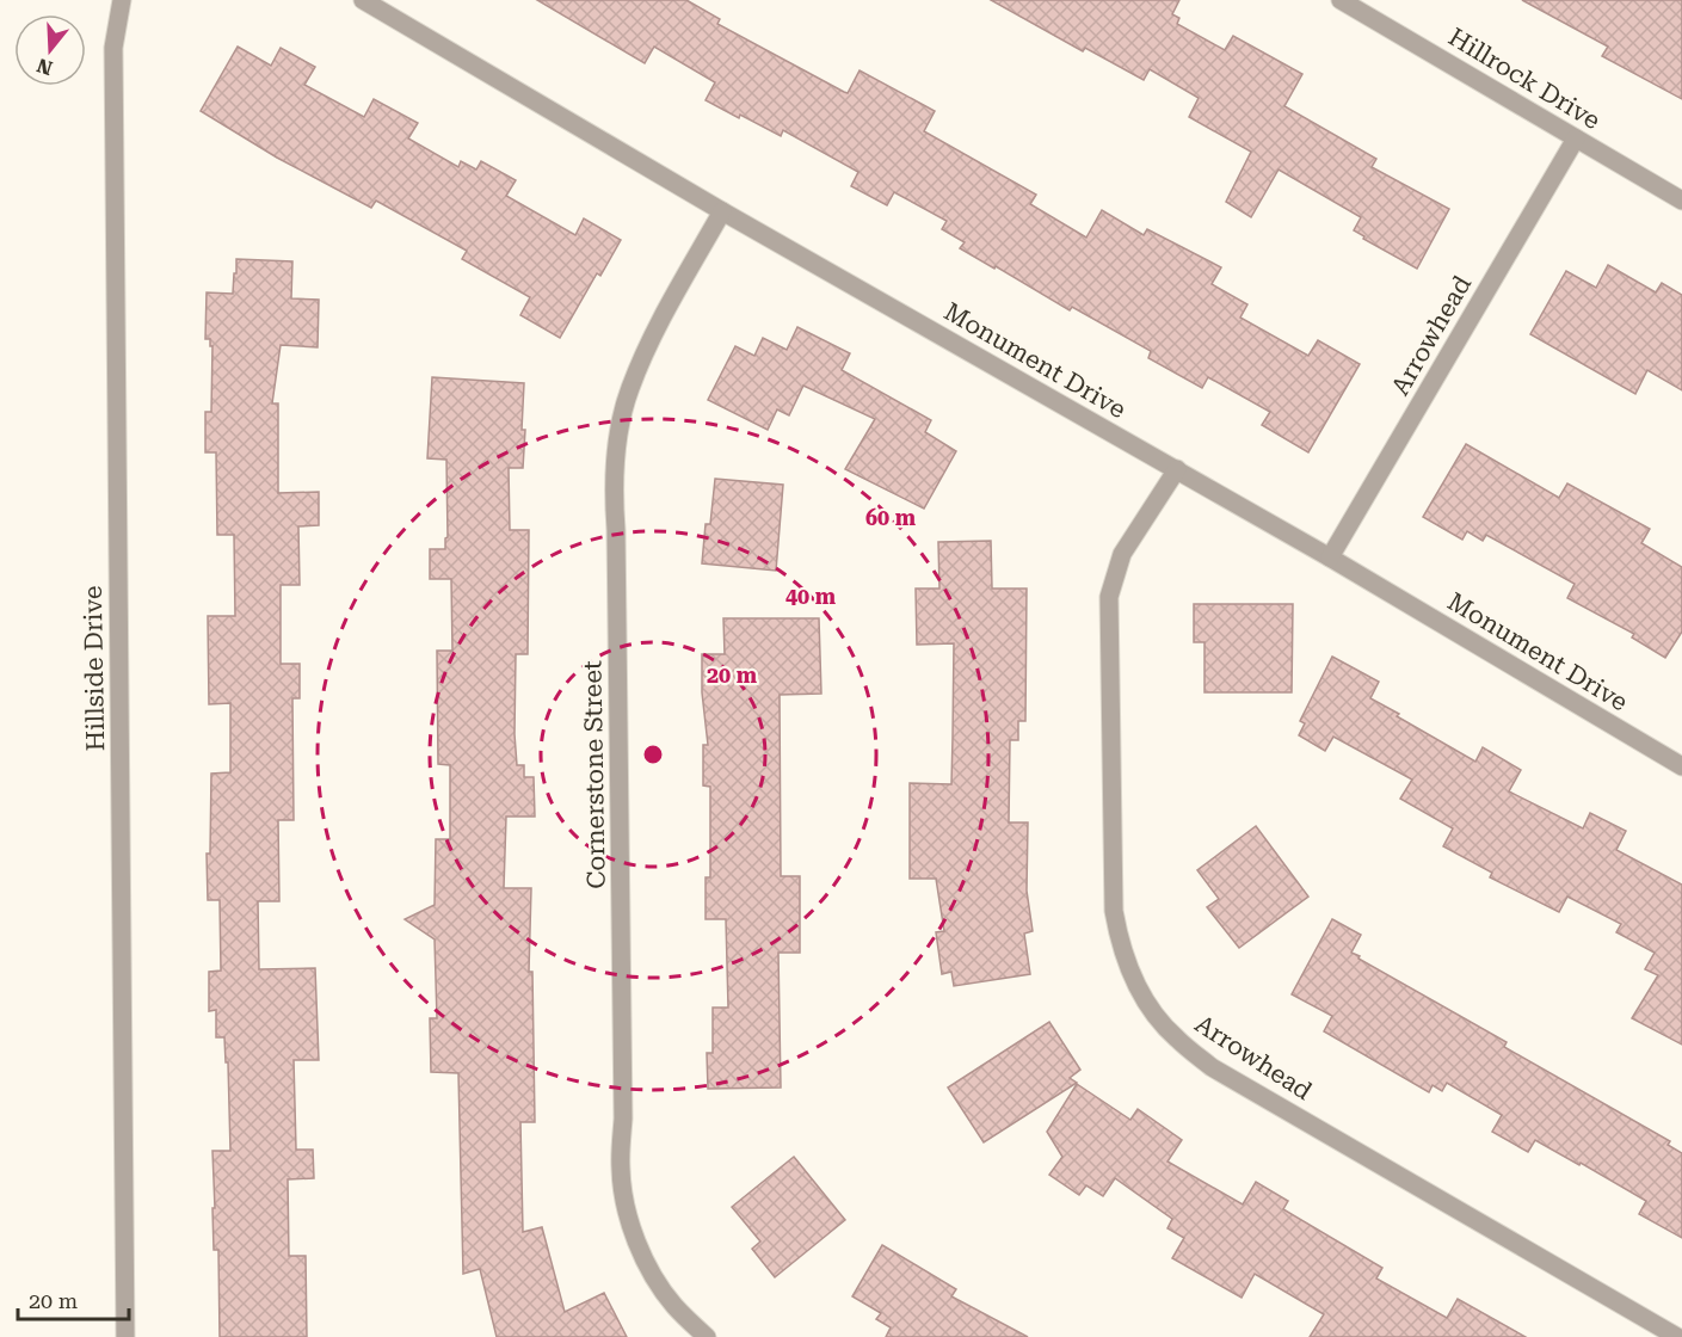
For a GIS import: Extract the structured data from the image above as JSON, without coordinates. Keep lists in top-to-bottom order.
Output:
{
  "streets": {
    "street": [
      "Hillrock Drive",
      "Arrowhead",
      "Monument Drive",
      "Hillside Drive",
      "Cornerstone Street"
    ]
  },
  "crossings": [
    ["Hillrock Drive", "Arrowhead"],
    ["Arrowhead", "Monument Drive"],
    ["Monument Drive", "Cornerstone Street"]
  ],
  "scale_bar": "20 m",
  "north": "bottom",
  "rings": ["60 m", "40 m", "20 m"]
}
